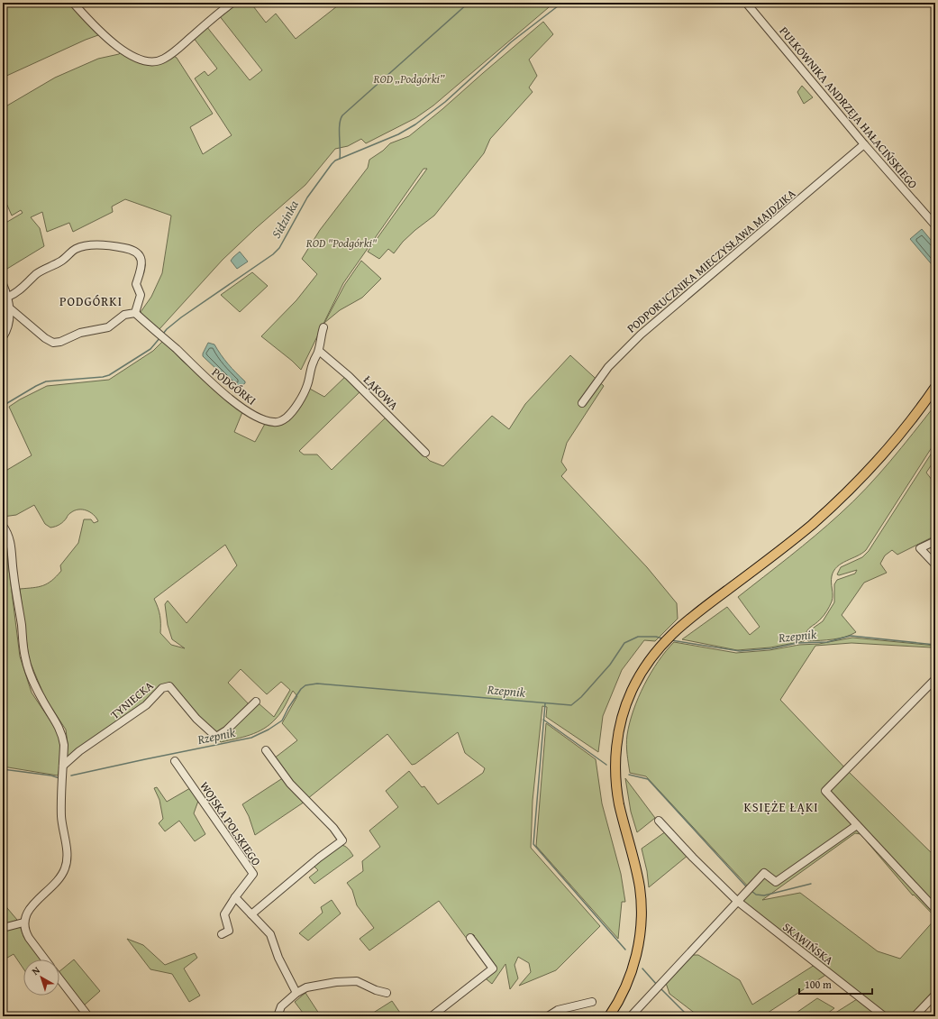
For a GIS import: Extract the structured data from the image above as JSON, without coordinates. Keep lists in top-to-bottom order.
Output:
{
  "streets": {
    "street": [
      "PUŁKOWNIKA ANDRZEJA HAŁACIŃSKIEGO",
      "PODPORUCZNIKA MIECZYSŁAWA MAJDZIKA",
      "PODGÓRKI",
      "ŁĄKOWA",
      "TYNIECKA",
      "WOJSKA POLSKIEGO",
      "SKAWIŃSKA"
    ]
  },
  "crossings": [
    ["PUŁKOWNIKA ANDRZEJA HAŁACIŃSKIEGO", "PODPORUCZNIKA MIECZYSŁAWA MAJDZIKA"],
    ["PODGÓRKI", "ŁĄKOWA"]
  ],
  "districts": ["PODGÓRKI", "KSIĘŻE ŁĄKI"],
  "water": ["Sidzinka", "Rzepnik"],
  "parks": ["ROD „Podgórki”", "ROD \"Podgórki\""],
  "scale_bar": "100 m",
  "north": "top left"
}
